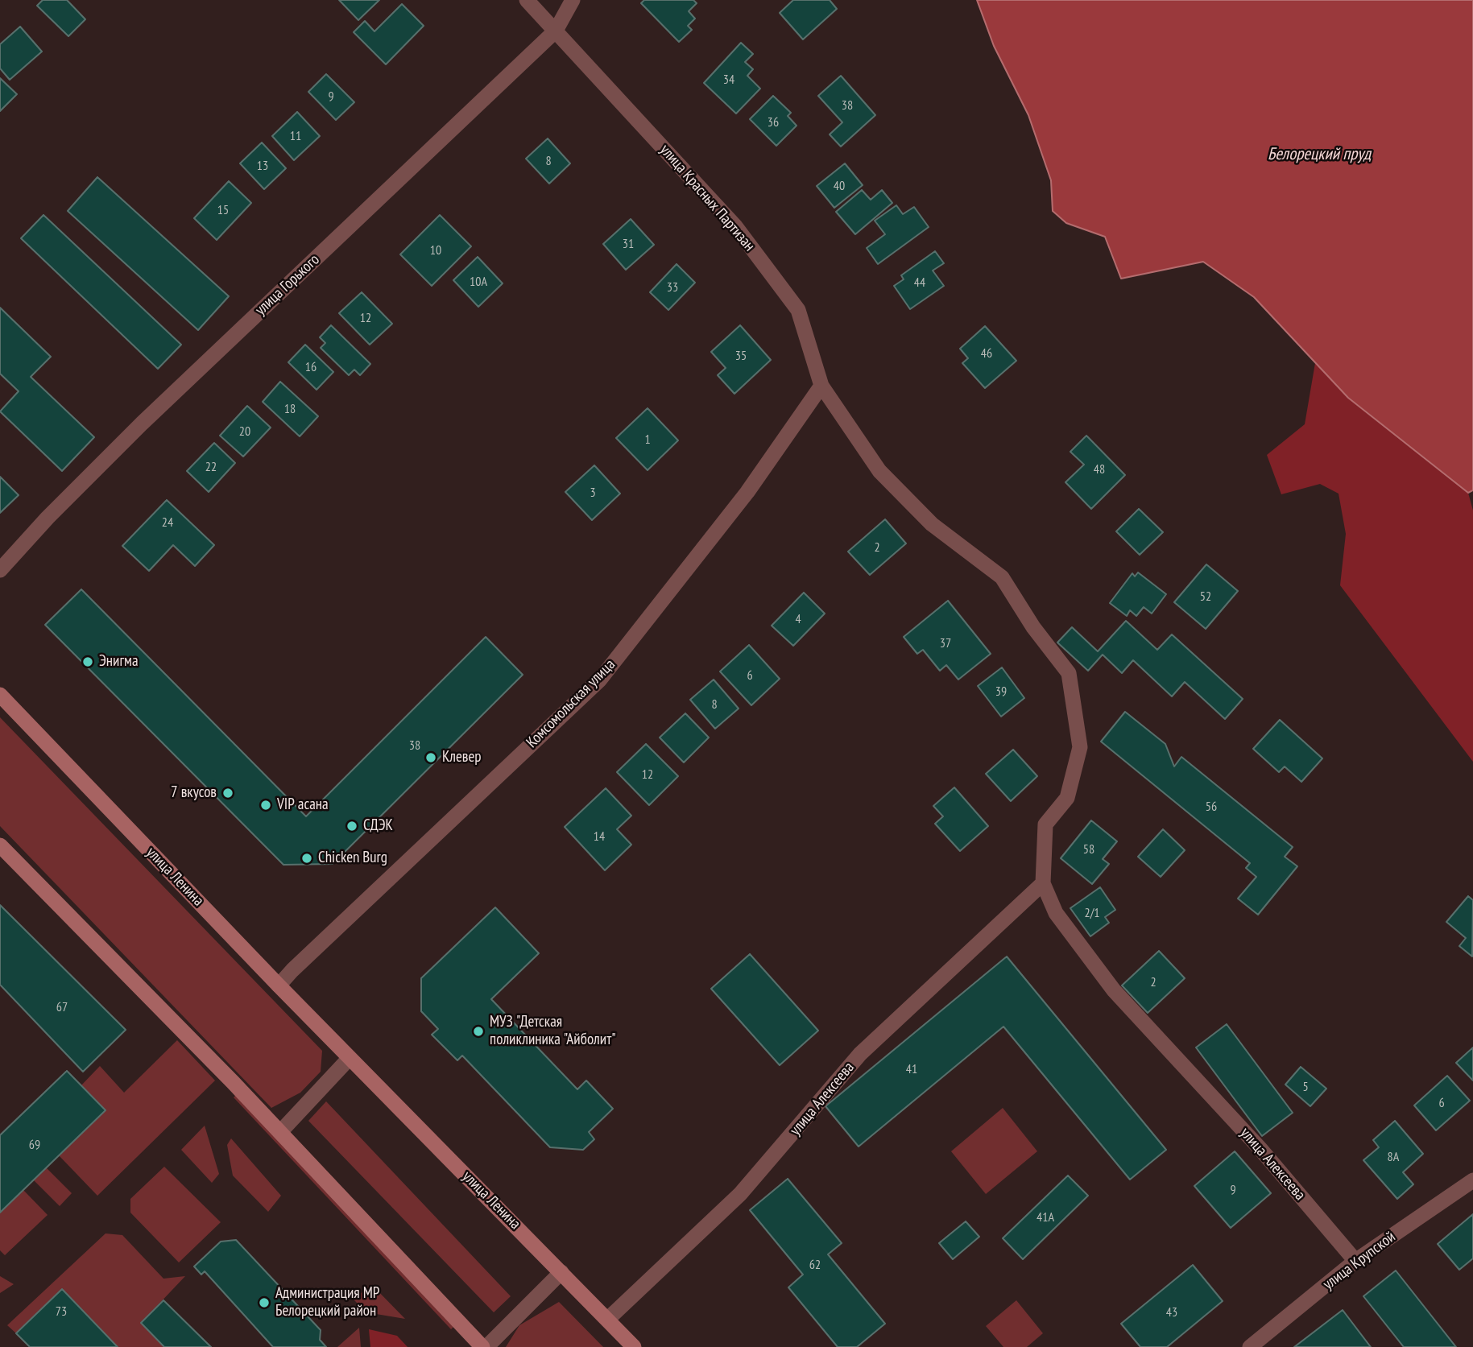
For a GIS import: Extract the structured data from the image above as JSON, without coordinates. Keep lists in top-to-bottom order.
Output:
{
  "streets": {
    "main road": ["улица Ленина"],
    "street": [
      "улица Красных Партизан",
      "улица Горького",
      "Комсомольская улица",
      "улица Алексеева",
      "улица Крупской"
    ]
  },
  "crossings": [
    ["улица Красных Партизан", "улица Горького"],
    ["улица Красных Партизан", "Комсомольская улица"],
    ["улица Красных Партизан", "улица Алексеева"],
    ["Комсомольская улица", "улица Ленина"],
    ["улица Ленина", "улица Алексеева"],
    ["улица Алексеева", "улица Крупской"]
  ],
  "water": ["Белорецкий пруд"],
  "places": [
    "Энигма",
    "Клевер",
    "7 вкусов",
    "VIP асана",
    "СДЭК",
    "Chicken Burg",
    "МУЗ \"Детская поликлиника \"Айболит\"",
    "Администрация МР Белорецкий район"
  ],
  "house_numbers": [
    "34",
    "9",
    "38",
    "36",
    "11",
    "8",
    "13",
    "40",
    "15",
    "31",
    "10",
    "10А",
    "44",
    "33",
    "12",
    "46",
    "35",
    "16",
    "18",
    "20",
    "1",
    "22",
    "48",
    "3",
    "24",
    "2",
    "52",
    "4",
    "37",
    "6",
    "39",
    "8",
    "38",
    "12",
    "56",
    "14",
    "58",
    "2/1",
    "2",
    "67",
    "41",
    "5",
    "6",
    "69",
    "8А",
    "9",
    "41А",
    "62",
    "73",
    "43"
  ]
}
